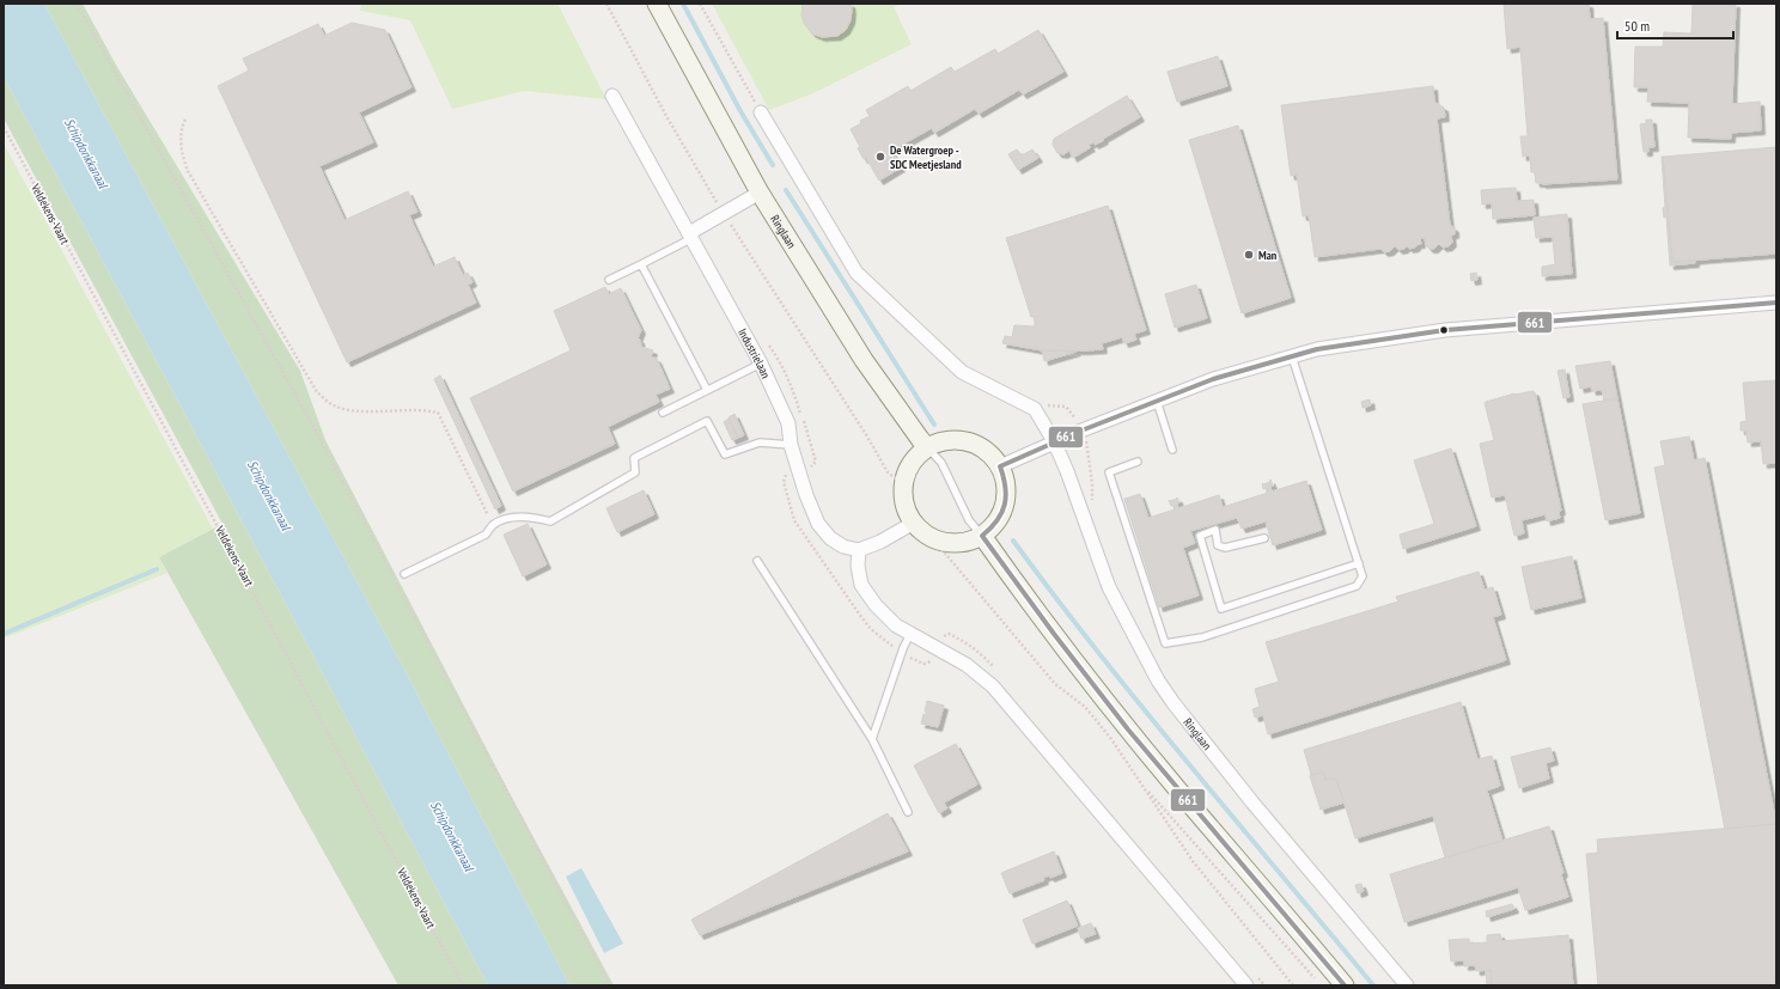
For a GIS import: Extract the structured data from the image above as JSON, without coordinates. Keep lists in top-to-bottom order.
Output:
{
  "streets": {
    "main road": ["Ringlaan"],
    "street": ["Industrielaan"],
    "path": ["Veldekens-Vaart"]
  },
  "water": ["Schipdonkkanaal"],
  "places": ["De Watergroep - SDC Meetjesland", "Man"],
  "lines": ["transit line 661"],
  "scale_bar": "50 m"
}
